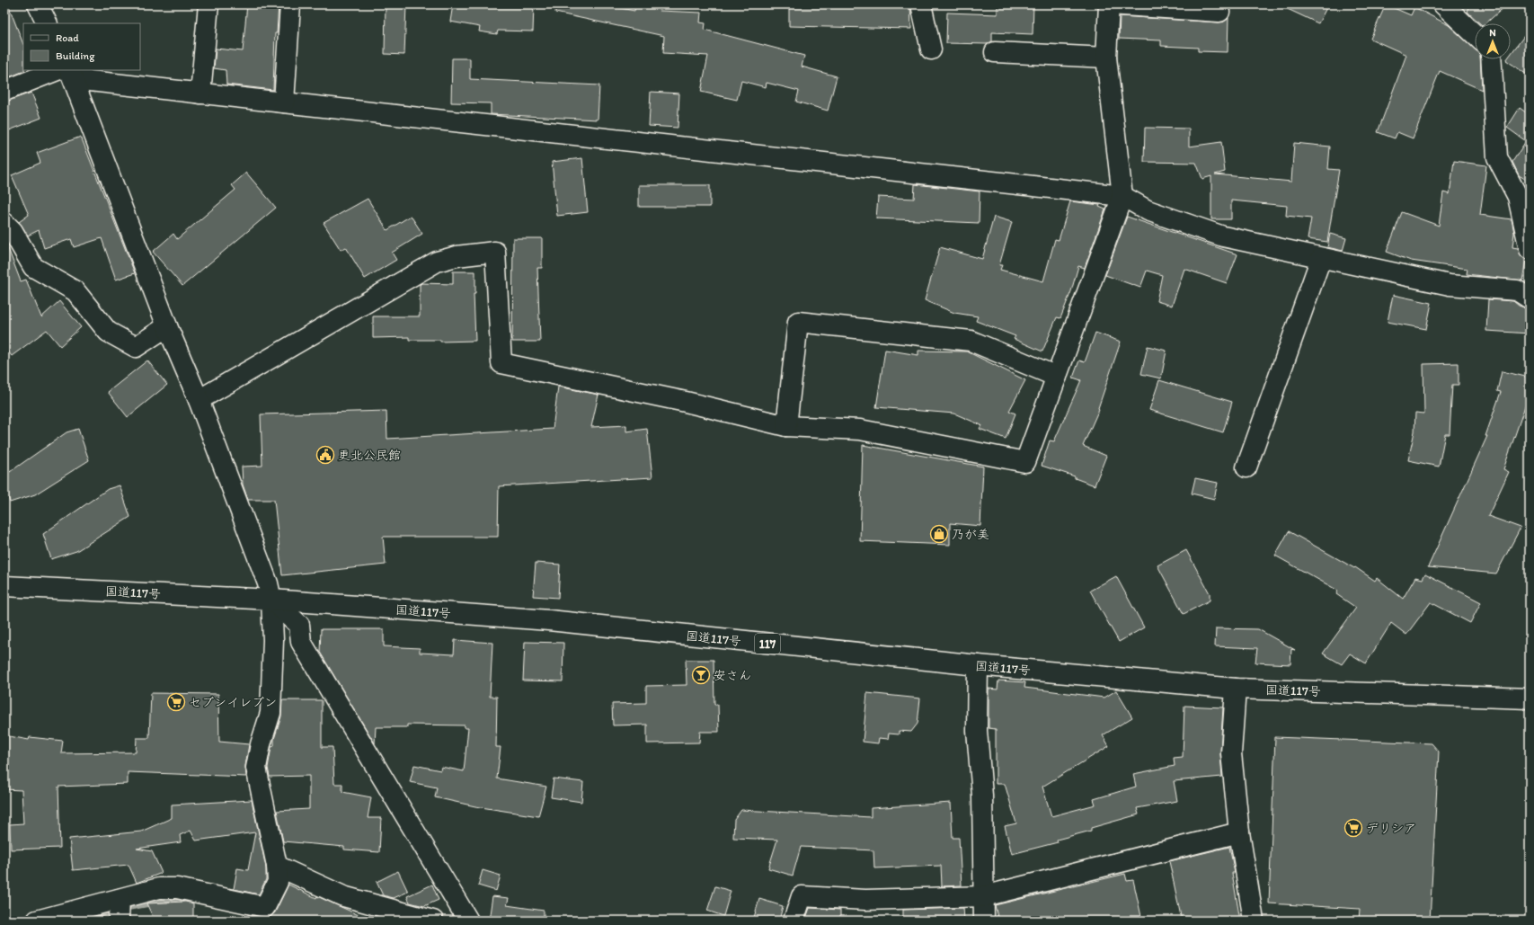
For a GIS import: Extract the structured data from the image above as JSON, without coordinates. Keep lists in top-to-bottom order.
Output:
{
  "streets": {
    "main road": ["国道117号", "117"]
  },
  "places": {
    "public building": ["更北公民館"],
    "shop": ["乃が美"],
    "bar": ["安さん"],
    "supermarket": ["セブンイレブン", "デリシア"]
  },
  "legend": ["Road", "Building"],
  "north": "top"
}
